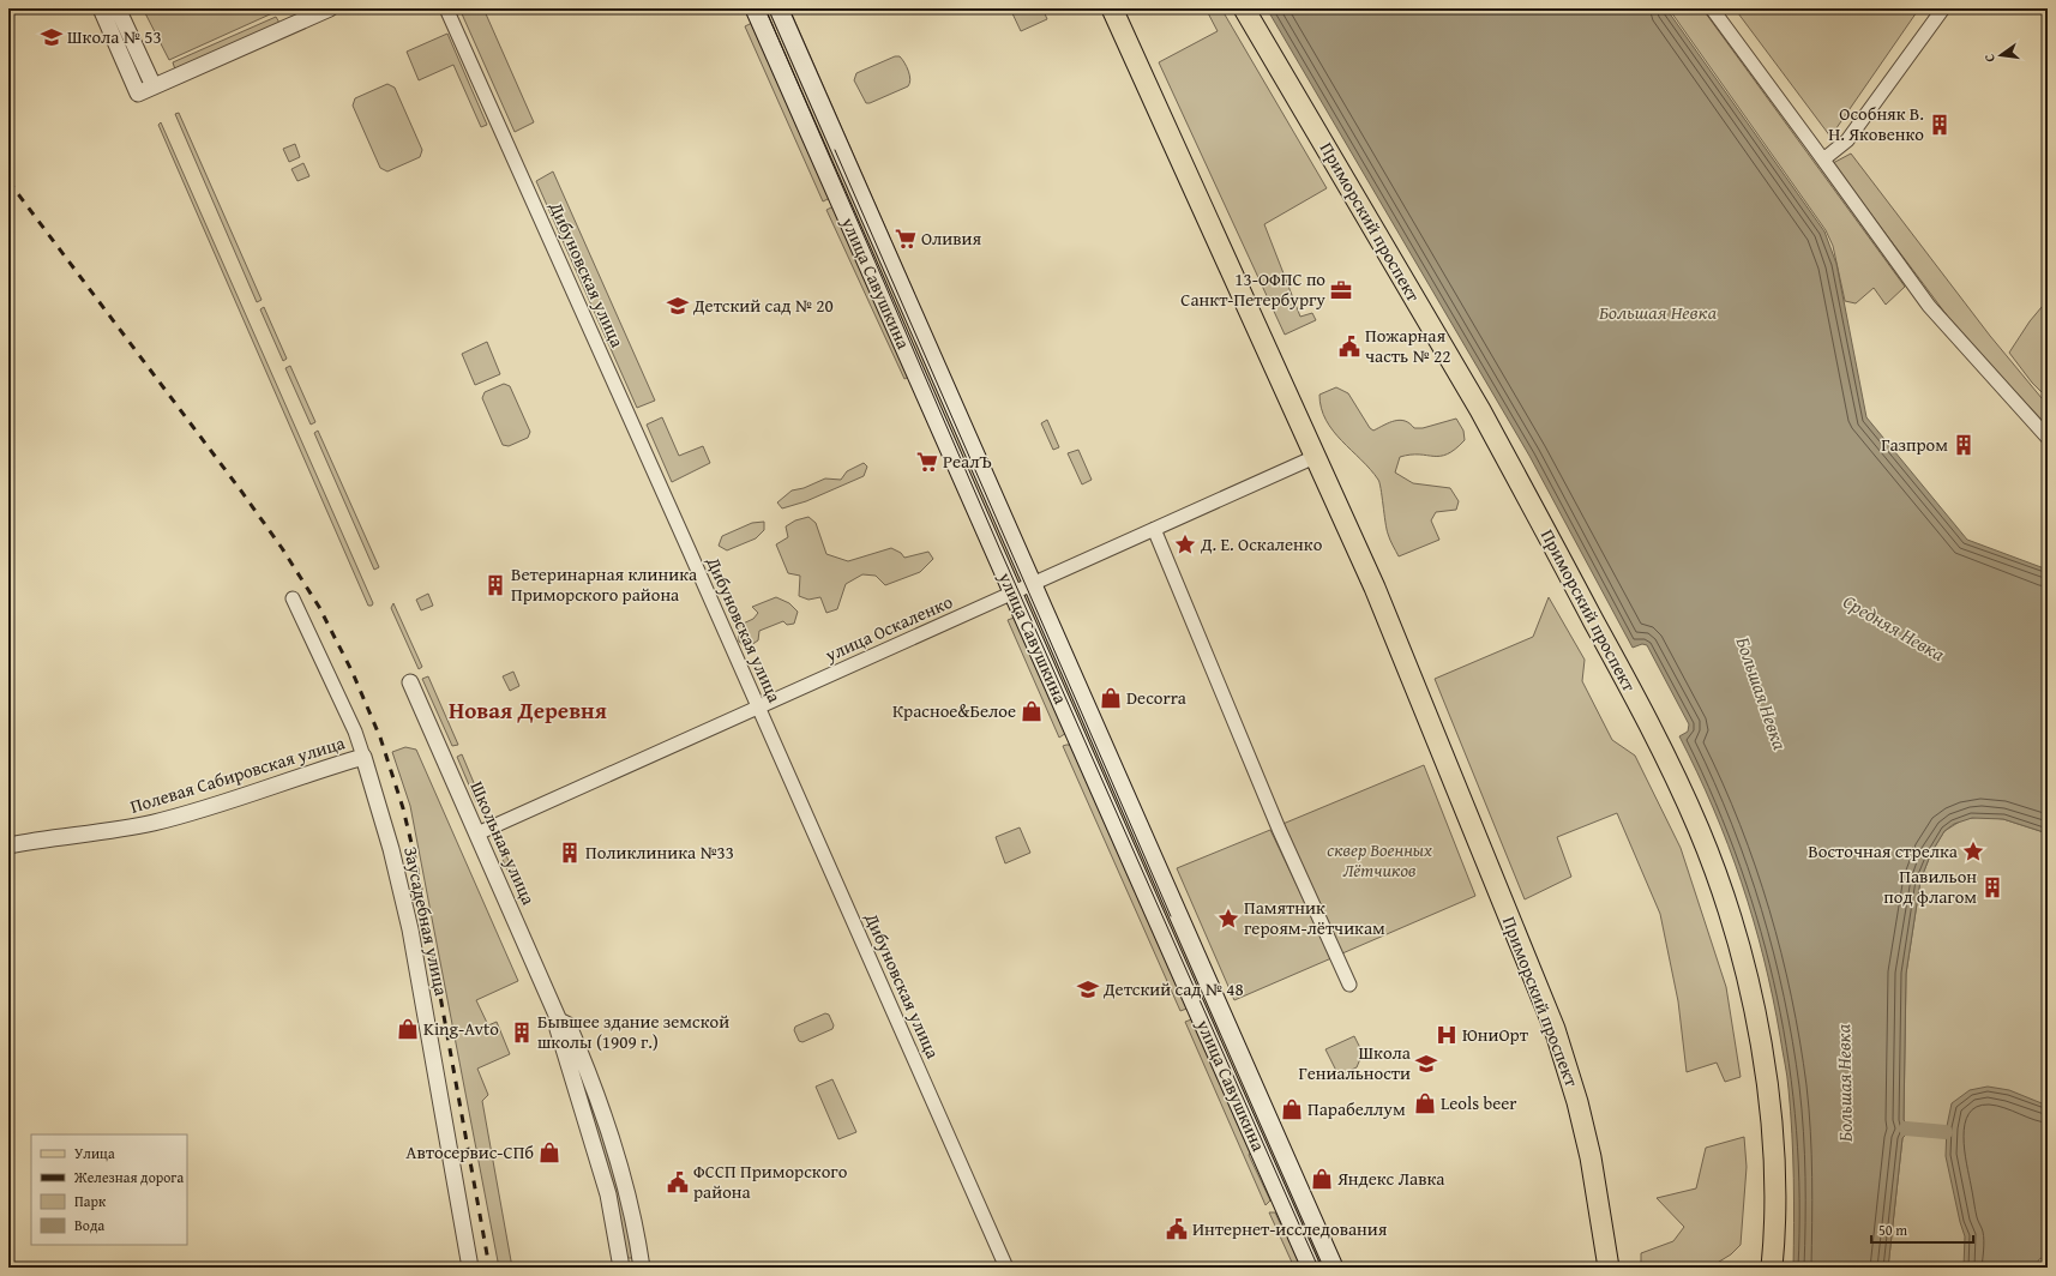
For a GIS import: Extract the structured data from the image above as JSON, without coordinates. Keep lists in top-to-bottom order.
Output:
{
  "streets": {
    "main road": ["Приморский проспект", "улица Савушкина"],
    "street": [
      "Дибуновская улица",
      "улица Оскаленко",
      "Полевая Сабировская улица",
      "Школьная улица",
      "Заусадебная улица"
    ]
  },
  "crossings": [
    ["Приморский проспект", "улица Оскаленко"],
    ["Дибуновская улица", "улица Оскаленко"],
    ["улица Савушкина", "улица Оскаленко"],
    ["улица Оскаленко", "Школьная улица"],
    ["Полевая Сабировская улица", "Заусадебная улица"]
  ],
  "districts": ["Новая Деревня"],
  "water": ["Большая Невка", "Средняя Невка"],
  "parks": ["сквер Военных Лётчиков"],
  "places": {
    "school or university": [
      "Школа № 53",
      "Детский сад № 20",
      "Детский сад № 48",
      "Школа Гениальности"
    ],
    "building": [
      "Особняк В. Н. Яковенко",
      "Газпром",
      "Ветеринарная клиника Приморского района",
      "Поликлиника №33",
      "Павильон под флагом",
      "Бывшее здание земской школы (1909 г.)"
    ],
    "supermarket": ["Оливия", "РеалЪ"],
    "office": ["13-ОФПС по Санкт-Петербургу"],
    "public building": ["Пожарная часть № 22", "ФССП Приморского района", "Интернет-исследования"],
    "place": ["Д. Е. Оскаленко", "Восточная стрелка", "Памятник героям-лётчикам"],
    "shop": [
      "Decorra",
      "Красное&Белое",
      "King-Avto",
      "Leols beer",
      "Парабеллум",
      "Автосервис-СПб",
      "Яндекс Лавка"
    ],
    "hospital": ["ЮниОрт"]
  },
  "legend": [
    "Улица",
    "Железная дорога",
    "Парк",
    "Вода"
  ],
  "scale_bar": "50 m",
  "north": "left"
}
